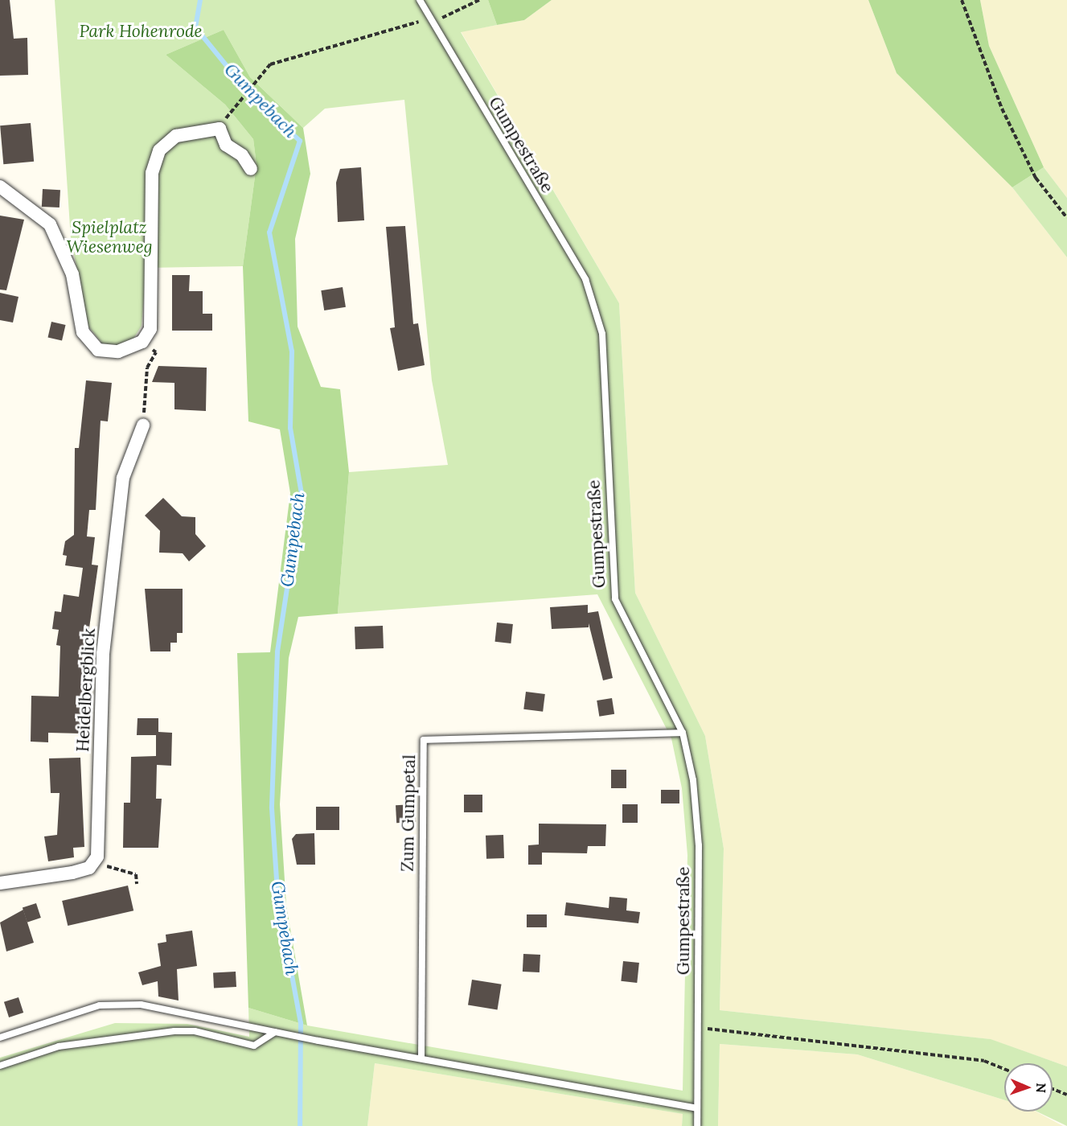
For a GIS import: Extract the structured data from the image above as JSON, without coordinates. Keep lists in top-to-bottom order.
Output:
{
  "streets": {
    "street": ["Heidelbergblick"],
    "lane": ["Gumpestraße", "Zum Gumpetal"]
  },
  "crossings": [
    ["Gumpestraße", "Zum Gumpetal"]
  ],
  "water": ["Gumpebach"],
  "parks": ["Park Hohenrode", "Spielplatz Wiesenweg"],
  "north": "right"
}
